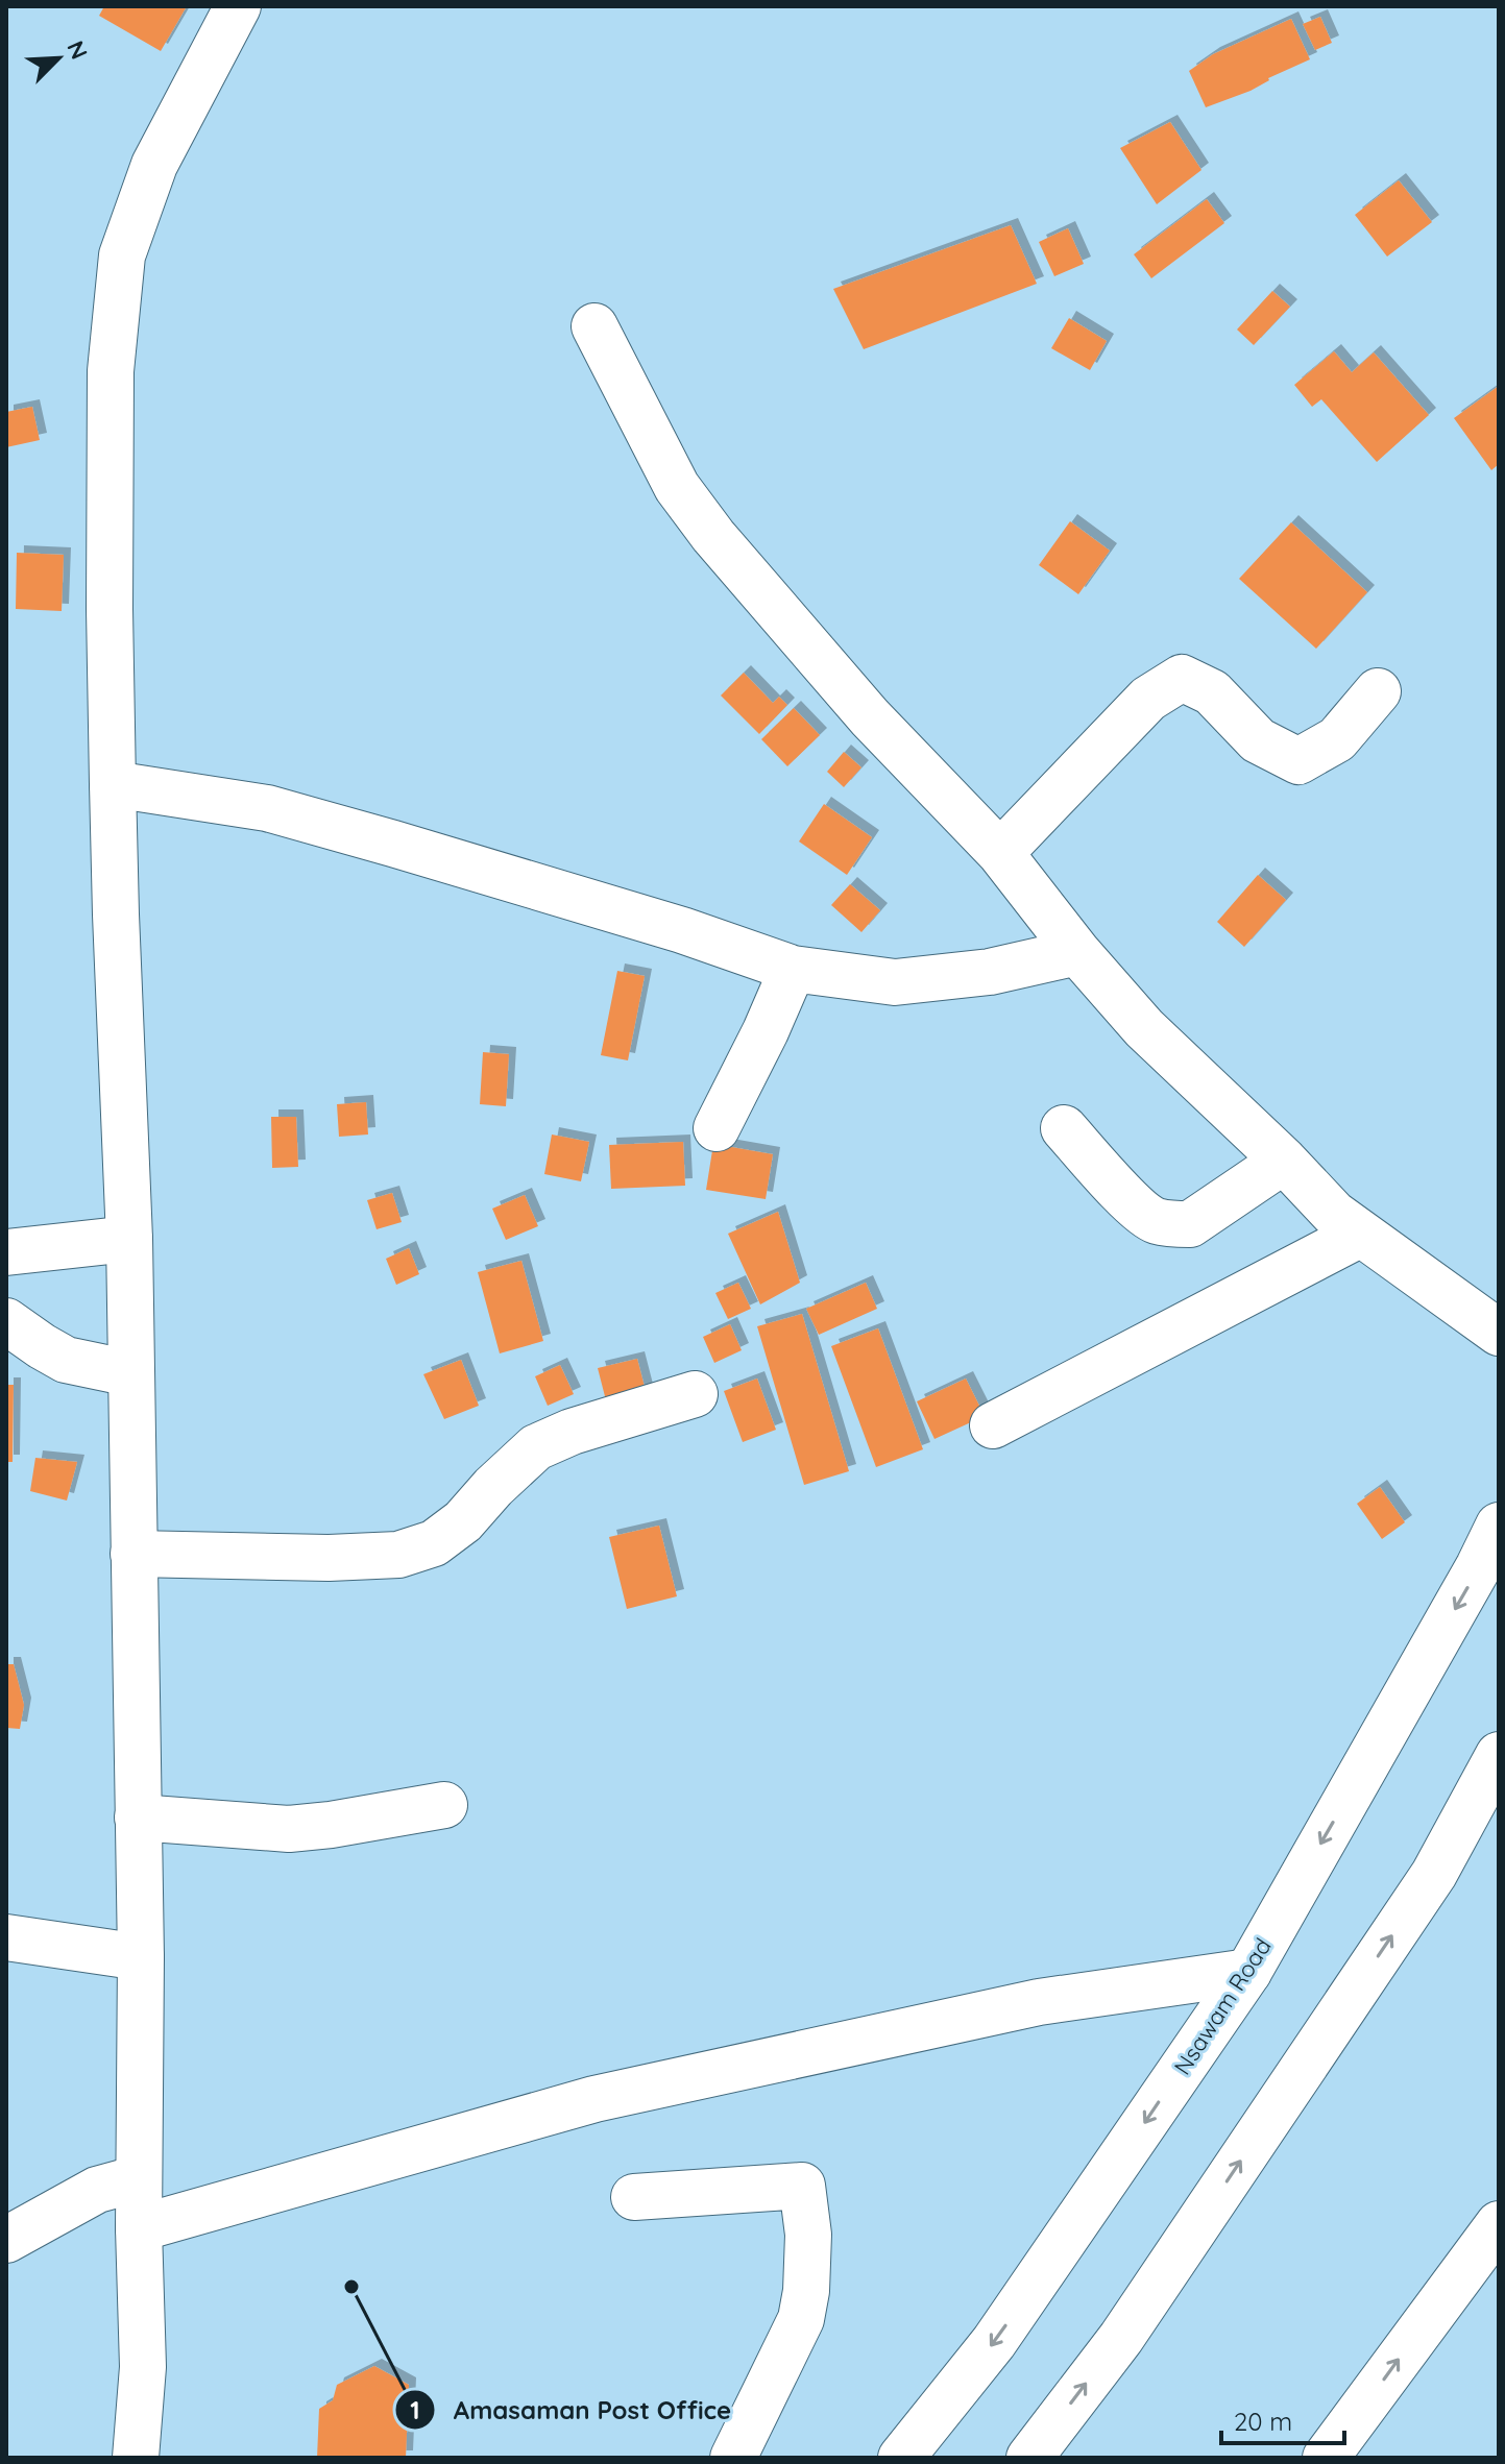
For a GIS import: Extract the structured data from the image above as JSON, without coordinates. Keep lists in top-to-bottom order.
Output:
{
  "streets": {
    "main road": ["Nsawam Road"]
  },
  "places": ["Amasaman Post Office"],
  "scale_bar": "20 m",
  "north": "top right"
}
